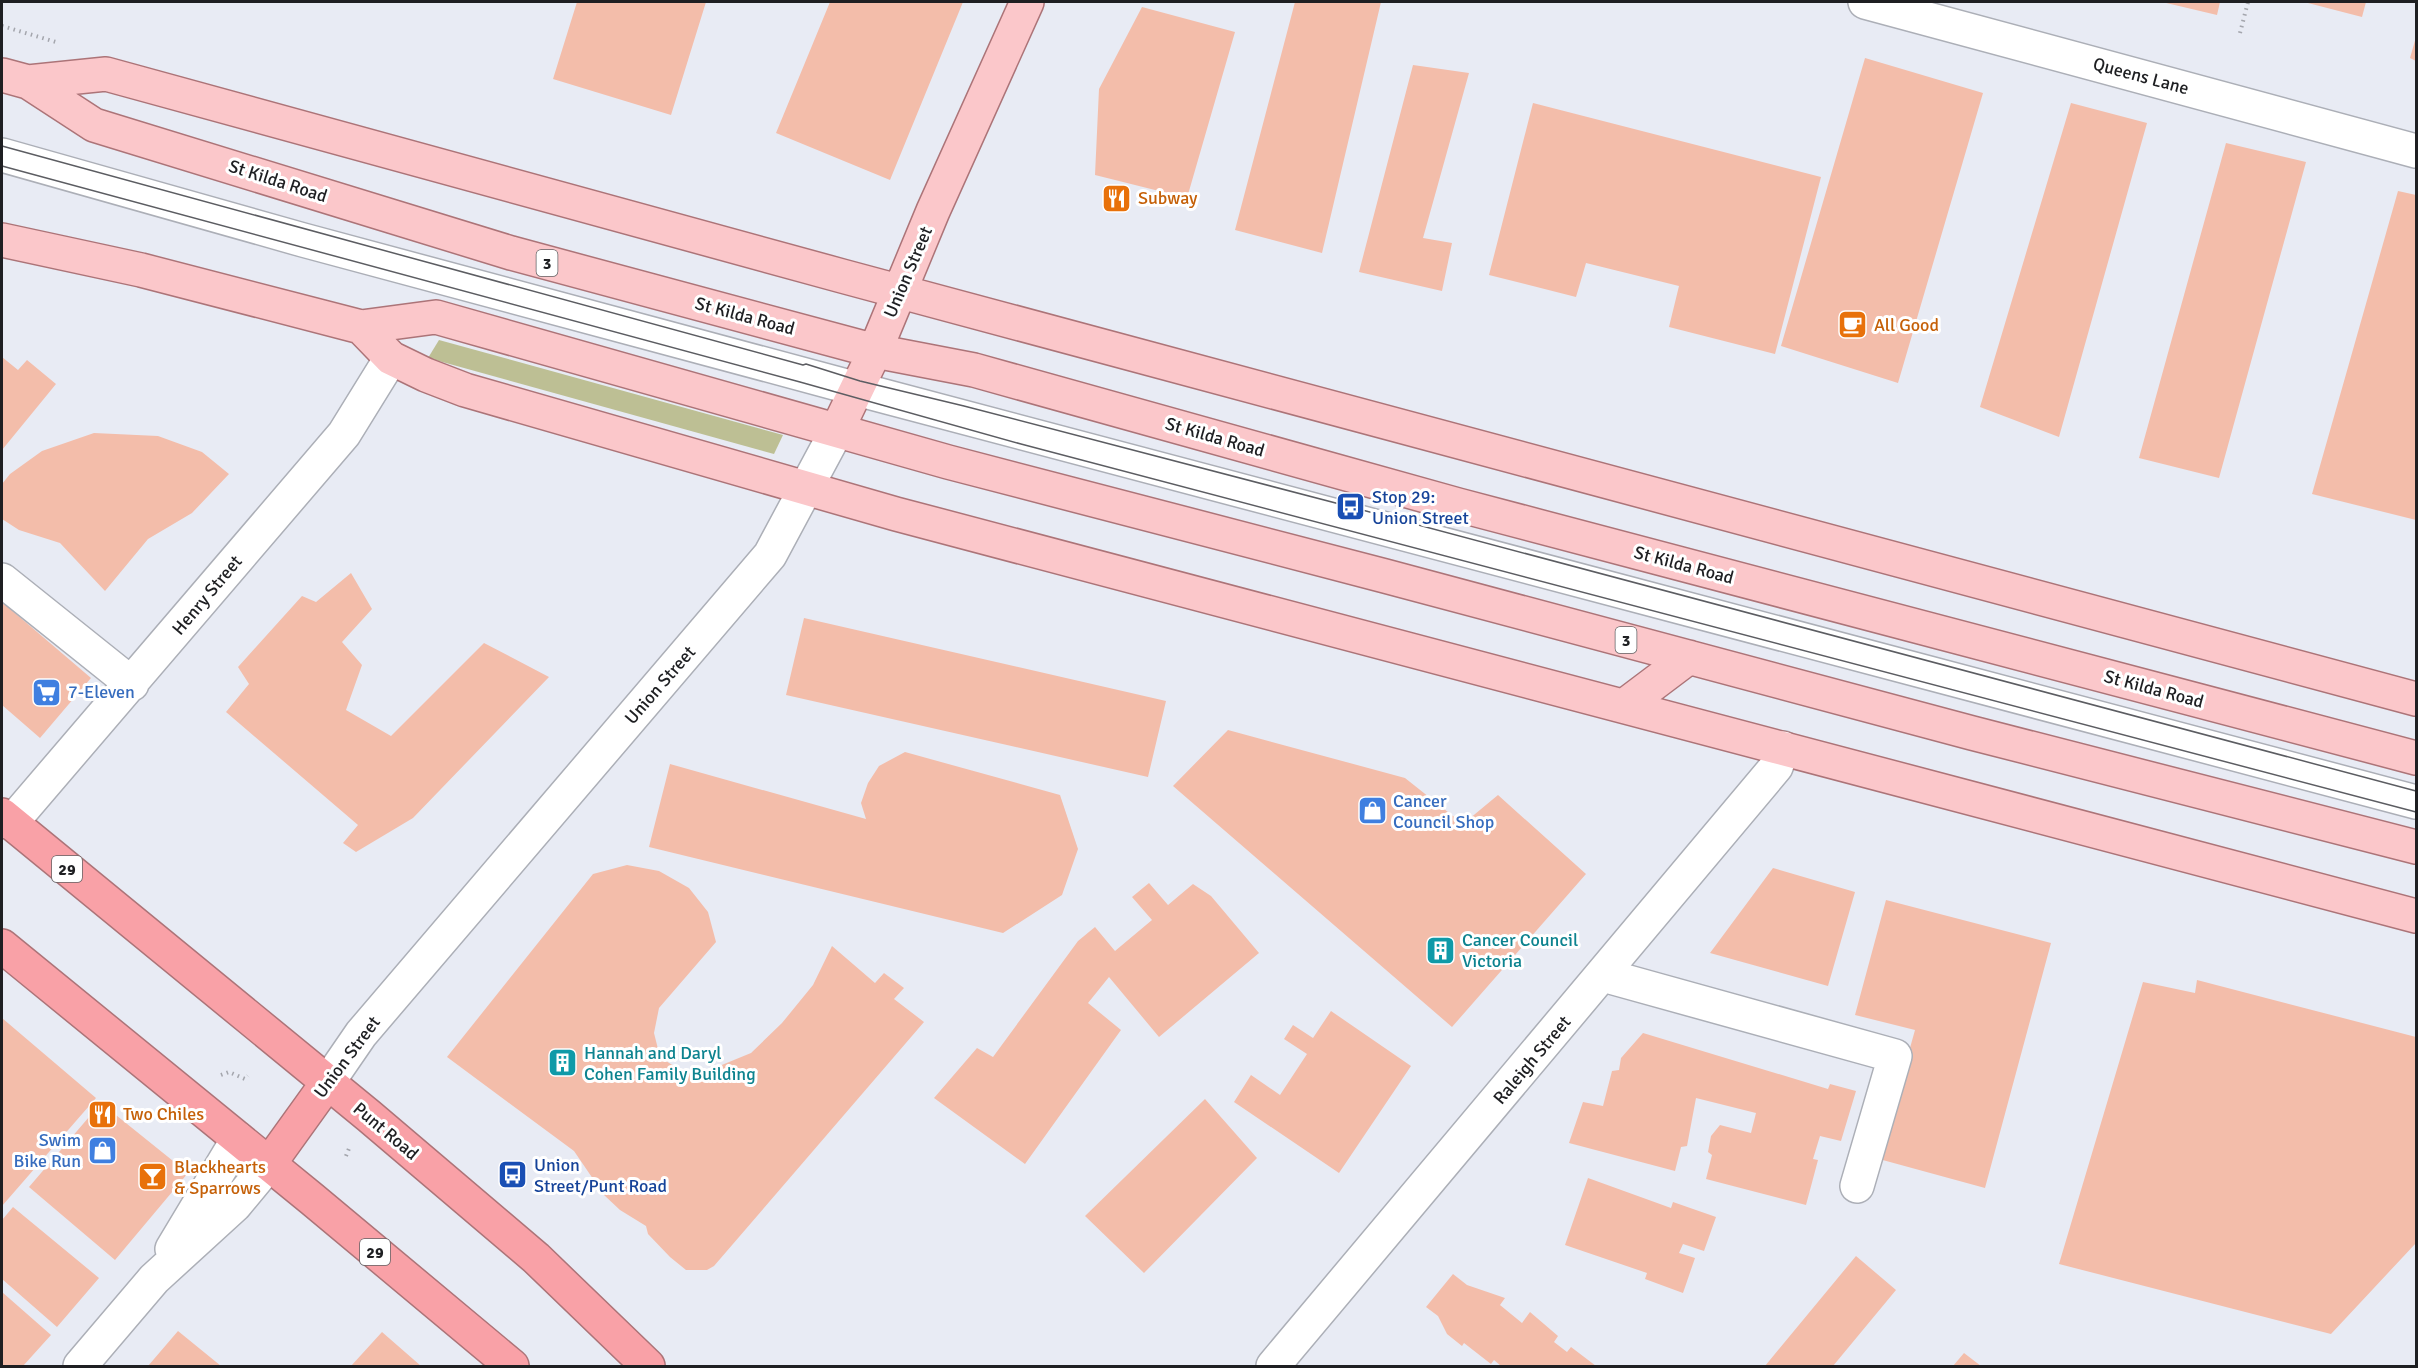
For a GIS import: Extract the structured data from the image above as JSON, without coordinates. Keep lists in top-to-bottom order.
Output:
{
  "streets": {
    "highway": ["Union Street", "29", "Punt Road"],
    "main road": ["St Kilda Road", "3"],
    "street": ["Queens Lane", "Henry Street", "Raleigh Street"]
  },
  "crossings": [
    ["St Kilda Road", "Union Street"],
    ["3", "Union Street"],
    ["Union Street", "29"],
    ["Union Street", "Punt Road"],
    ["Henry Street", "Punt Road"]
  ],
  "places": {
    "restaurant": ["Subway", "Two Chiles"],
    "cafe": ["All Good"],
    "bus stop": ["Stop 29: Union Street", "Union Street/Punt Road"],
    "supermarket": ["7-Eleven"],
    "shop": ["Cancer Council Shop", "Swim Bike Run"],
    "building": ["Cancer Council Victoria", "Hannah and Daryl Cohen Family Building"],
    "bar": ["Blackhearts & Sparrows"]
  }
}
